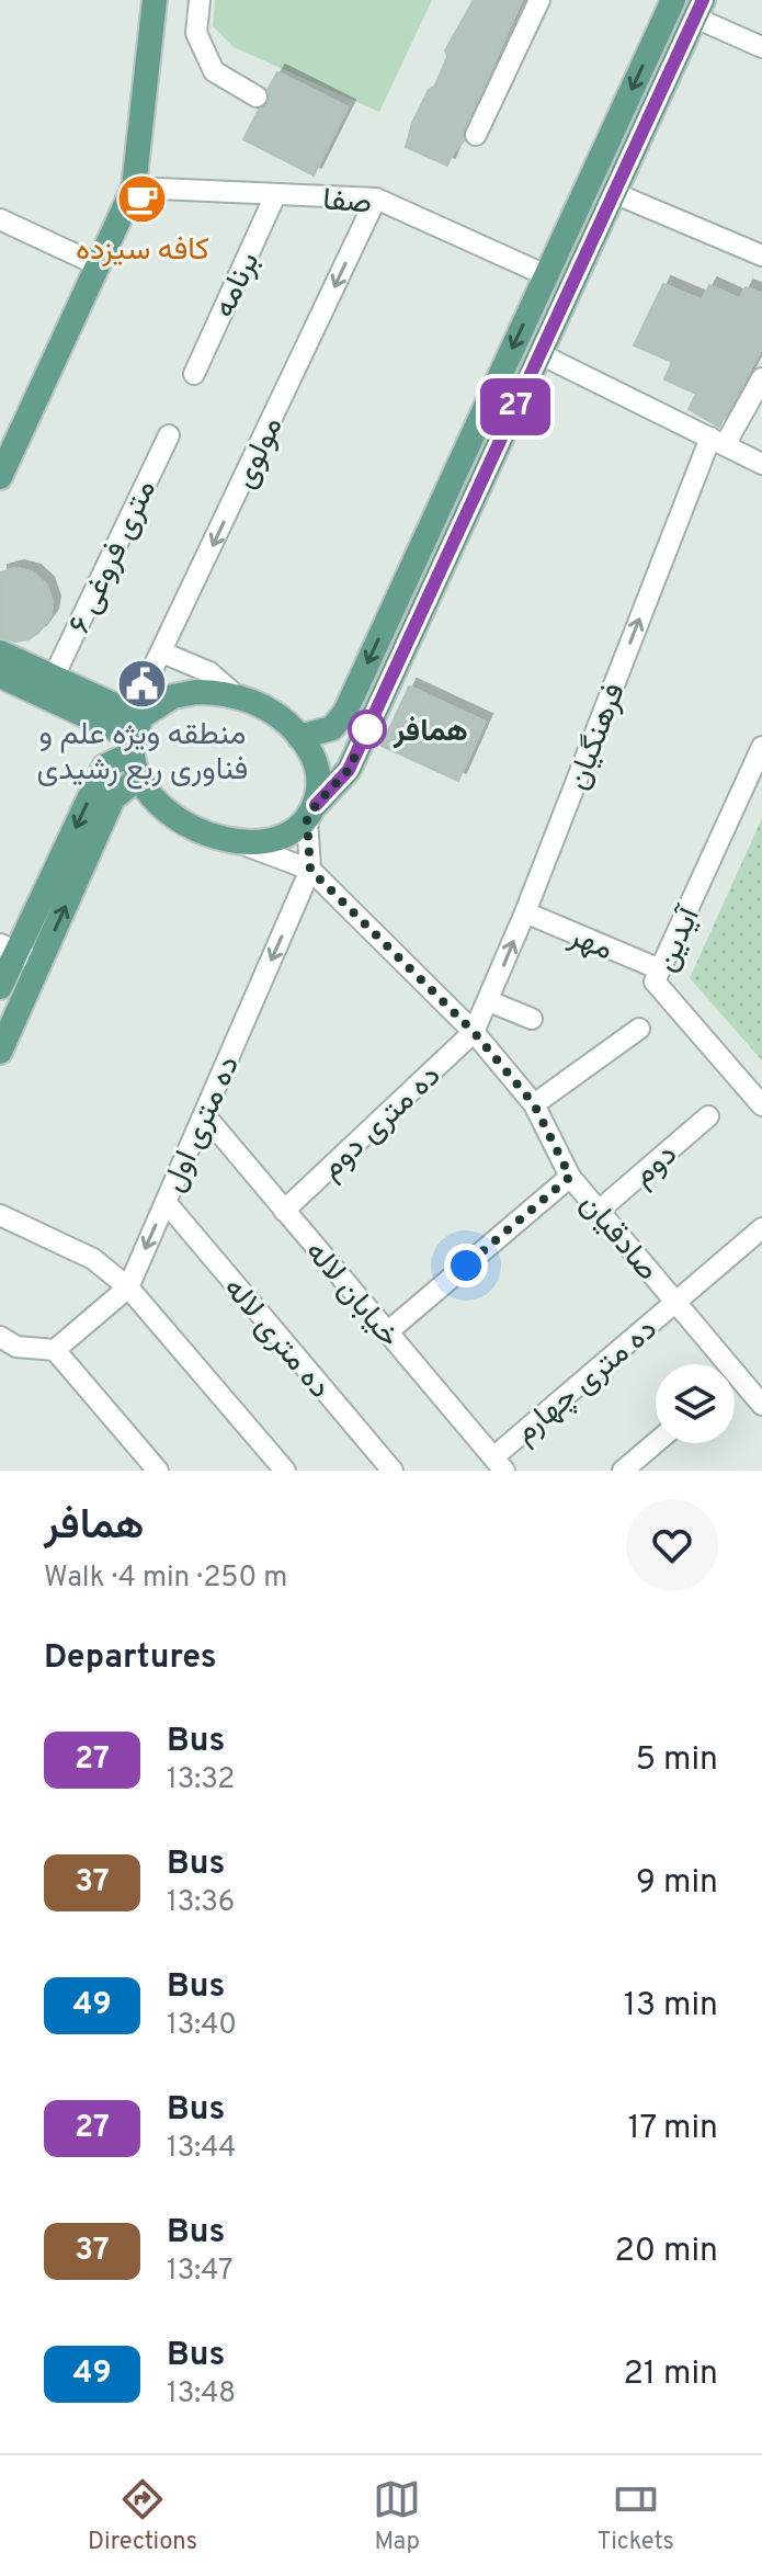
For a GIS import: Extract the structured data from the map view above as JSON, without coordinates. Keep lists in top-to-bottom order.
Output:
{
  "streets": {
    "street": [
      "صفا",
      "برنامه",
      "مولوی",
      "۶ متری فروغی",
      "فرهنگیان",
      "آیدین",
      "مهر",
      "ده متری دوم",
      "ده متری اول",
      "دوم",
      "صادقیان",
      "خیابان لاله",
      "ده متری لاله",
      "ده متری چهارم"
    ]
  },
  "crossings": [
    ["صفا", "برنامه"],
    ["صفا", "مولوی"],
    ["فرهنگیان", "مهر"],
    ["فرهنگیان", "ده متری دوم"],
    ["فرهنگیان", "صادقیان"],
    ["آیدین", "مهر"],
    ["ده متری دوم", "صادقیان"],
    ["ده متری دوم", "خیابان لاله"],
    ["ده متری اول", "صادقیان"],
    ["ده متری اول", "خیابان لاله"],
    ["ده متری اول", "ده متری لاله"],
    ["دوم", "صادقیان"],
    ["صادقیان", "ده متری چهارم"],
    ["خیابان لاله", "ده متری چهارم"]
  ],
  "one_way": ["مولوی", "فرهنگیان", "ده متری اول"],
  "places": {
    "cafe": ["کافه سیزده"],
    "public building": ["منطقه ویژه علم و فناوری ربع رشیدی"],
    "other": ["همافر"]
  },
  "lines": ["bus line 27"],
  "page": {
    "on_map": "27",
    "heading": [
      ["همافر", "Walk · 4 min · 250 m"],
      "Departures"
    ],
    "list": [
      {
        "mark": "27",
        "name": "Bus",
        "note": "13:32",
        "value": "5 min"
      },
      {
        "mark": "37",
        "name": "Bus",
        "note": "13:36",
        "value": "9 min"
      },
      {
        "mark": "49",
        "name": "Bus",
        "note": "13:40",
        "value": "13 min"
      },
      {
        "mark": "27",
        "name": "Bus",
        "note": "13:44",
        "value": "17 min"
      },
      {
        "mark": "37",
        "name": "Bus",
        "note": "13:47",
        "value": "20 min"
      },
      {
        "mark": "49",
        "name": "Bus",
        "note": "13:48",
        "value": "21 min"
      }
    ],
    "tabs": ["Directions", "Map", "Tickets"]
  }
}
